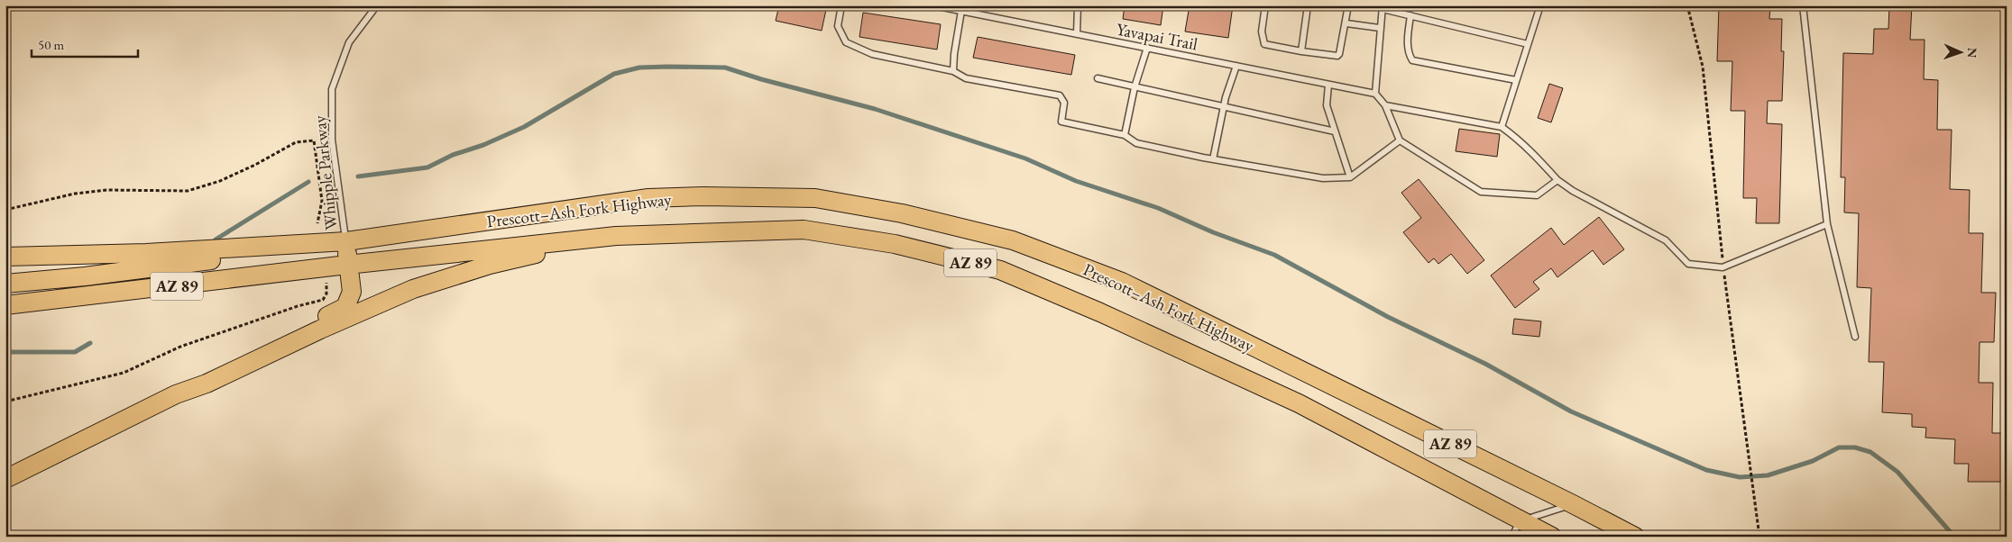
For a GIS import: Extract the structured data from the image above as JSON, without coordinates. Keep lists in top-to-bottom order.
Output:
{
  "streets": {
    "main road": ["Prescott–Ash Fork Highway", "AZ 89"],
    "lane": ["Yavapai Trail", "Whipple Parkway"]
  },
  "crossings": [
    ["Whipple Parkway", "Prescott–Ash Fork Highway"],
    ["Whipple Parkway", "AZ 89"],
    ["Prescott–Ash Fork Highway", "AZ 89"]
  ],
  "scale_bar": "50 m",
  "north": "right"
}
